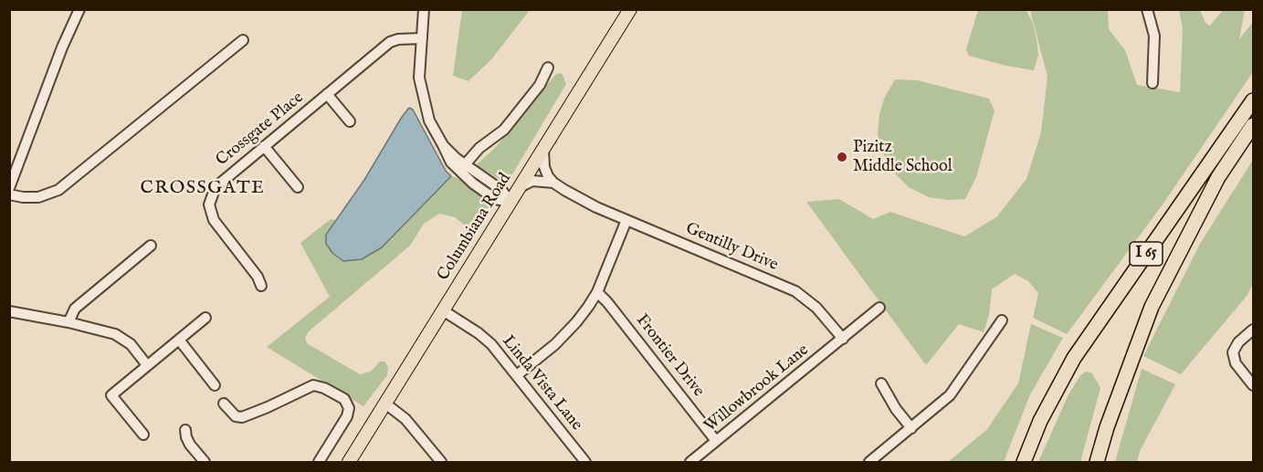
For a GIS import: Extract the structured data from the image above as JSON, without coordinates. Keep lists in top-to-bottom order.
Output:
{
  "streets": {
    "highway": ["I 65"],
    "main road": ["Columbiana Road"],
    "street": [
      "Crossgate Place",
      "Gentilly Drive",
      "Frontier Drive",
      "Linda Vista Lane",
      "Willowbrook Lane"
    ]
  },
  "crossings": [
    ["Columbiana Road", "Linda Vista Lane"],
    ["Gentilly Drive", "Willowbrook Lane"],
    ["Frontier Drive", "Willowbrook Lane"]
  ],
  "districts": ["CROSSGATE"],
  "places": ["Pizitz Middle School"]
}
